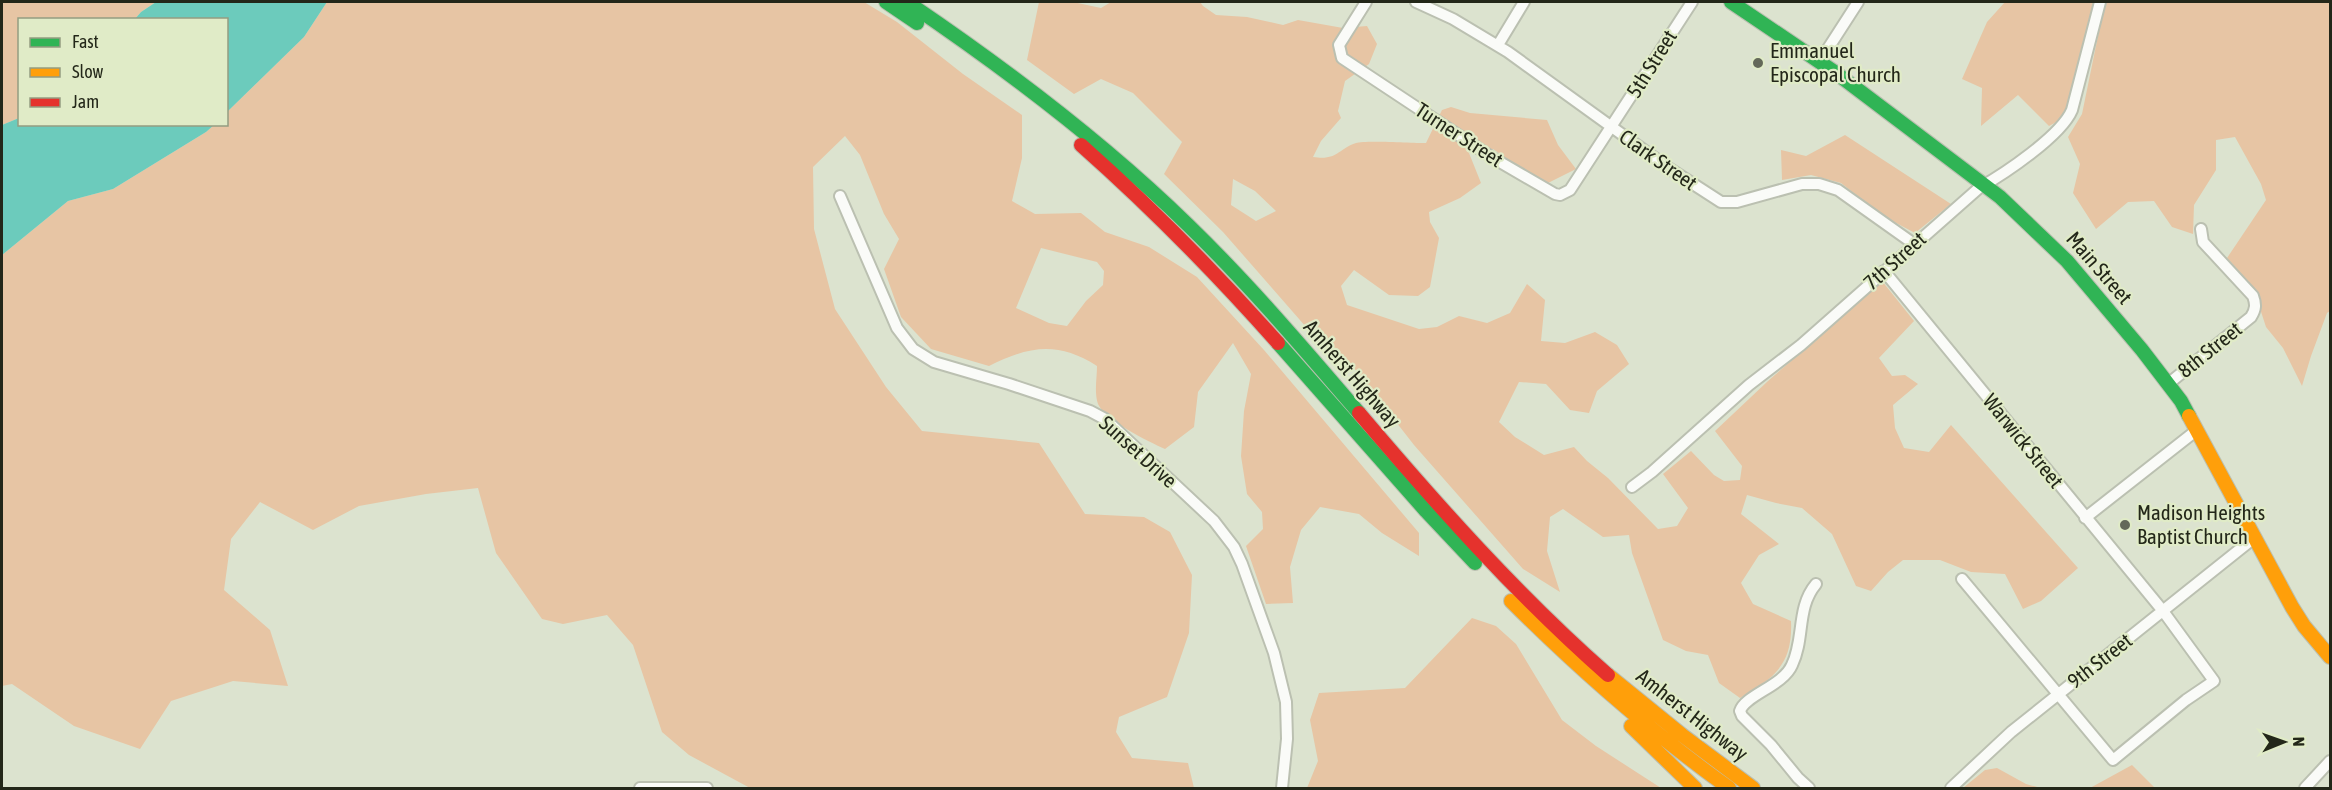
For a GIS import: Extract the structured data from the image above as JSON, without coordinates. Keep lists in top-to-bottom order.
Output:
{
  "streets": {
    "main road": ["Main Street", "Amherst Highway"],
    "street": [
      "5th Street",
      "Turner Street",
      "Clark Street",
      "7th Street",
      "8th Street",
      "Warwick Street",
      "Sunset Drive",
      "9th Street"
    ]
  },
  "crossings": [
    ["5th Street", "Turner Street"],
    ["5th Street", "Clark Street"],
    ["Turner Street", "Clark Street"],
    ["Clark Street", "7th Street"],
    ["7th Street", "Main Street"],
    ["7th Street", "Warwick Street"],
    ["Main Street", "8th Street"],
    ["Main Street", "9th Street"],
    ["Warwick Street", "9th Street"]
  ],
  "places": ["Emmanuel Episcopal Church", "Madison Heights Baptist Church"],
  "legend": ["Fast", "Slow", "Jam"],
  "north": "right"
}
